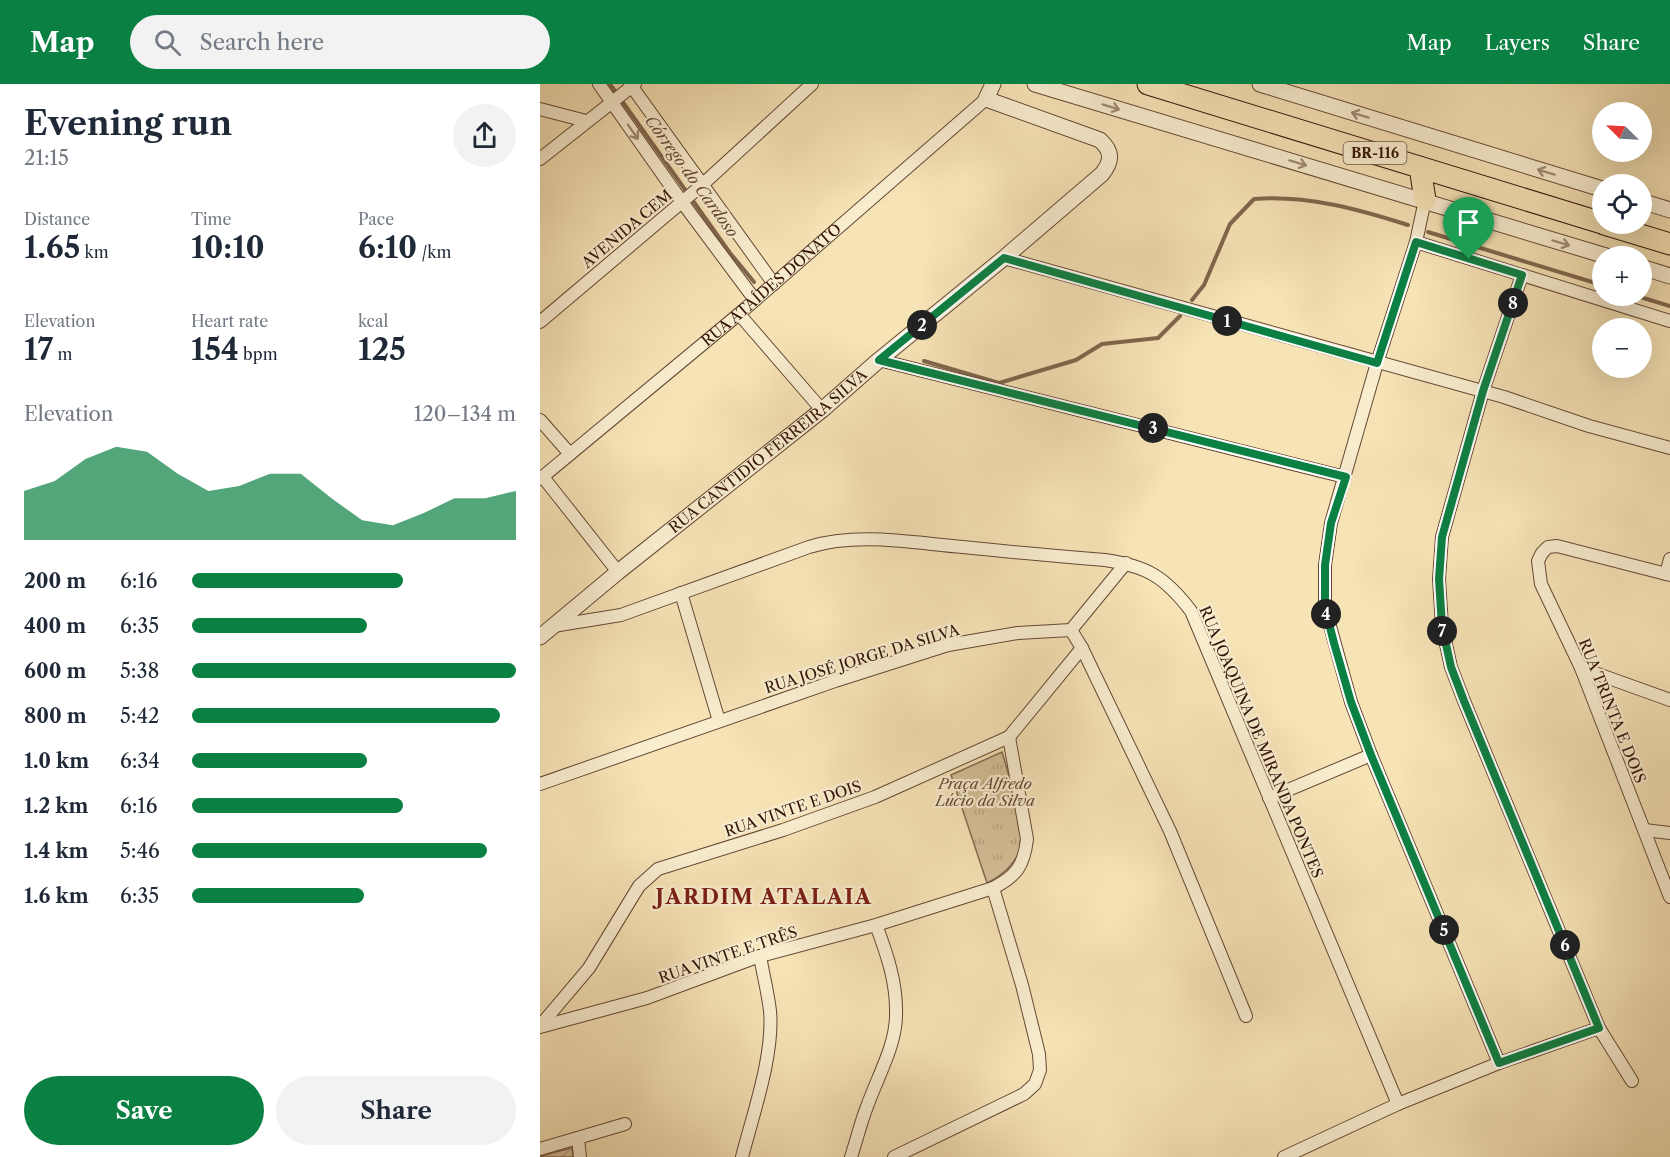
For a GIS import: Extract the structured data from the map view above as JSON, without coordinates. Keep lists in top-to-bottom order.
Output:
{
  "streets": {
    "highway": ["BR-116"],
    "street": [
      "AVENIDA CEM",
      "RUA ATAÍDES DONATO",
      "RUA CANTIDIO FERREIRA SILVA",
      "RUA JOSÉ JORGE DA SILVA",
      "RUA TRINTA E DOIS",
      "RUA JOAQUINA DE MIRANDA PONTES",
      "RUA VINTE E DOIS",
      "RUA VINTE E TRÊS"
    ]
  },
  "crossings": [
    ["RUA ATAÍDES DONATO", "RUA CANTIDIO FERREIRA SILVA"],
    ["RUA CANTIDIO FERREIRA SILVA", "RUA JOAQUINA DE MIRANDA PONTES"],
    ["RUA VINTE E DOIS", "RUA VINTE E TRÊS"]
  ],
  "districts": ["JARDIM ATALAIA"],
  "water": ["Córrego do Cardoso"],
  "parks": ["Praça Alfredo Lúcio da Silva"],
  "north": "top left",
  "page": {
    "header": "Map",
    "search": "Search here",
    "nav": ["Map", "Layers", "Share"],
    "heading": ["Evening run", "21:15"],
    "map_buttons": ["+", "−"],
    "stats": [
      ["Distance", "1.65 km"],
      ["Time", "10:10"],
      ["Pace", "6:10 /km"],
      ["Elevation", "17 m"],
      ["Heart rate", "154 bpm"],
      ["kcal", "125"]
    ],
    "pins": [
      "8",
      "1",
      "2",
      "3",
      "4",
      "7",
      "5",
      "6"
    ],
    "chart": ["Elevation", "120–134 m"],
    "list": [
      {
        "name": "200 m",
        "note": "6:16"
      },
      {
        "name": "400 m",
        "note": "6:35"
      },
      {
        "name": "600 m",
        "note": "5:38"
      },
      {
        "name": "800 m",
        "note": "5:42"
      },
      {
        "name": "1.0 km",
        "note": "6:34"
      },
      {
        "name": "1.2 km",
        "note": "6:16"
      },
      {
        "name": "1.4 km",
        "note": "5:46"
      },
      {
        "name": "1.6 km",
        "note": "6:35"
      }
    ],
    "buttons": ["Save", "Share"]
  }
}
